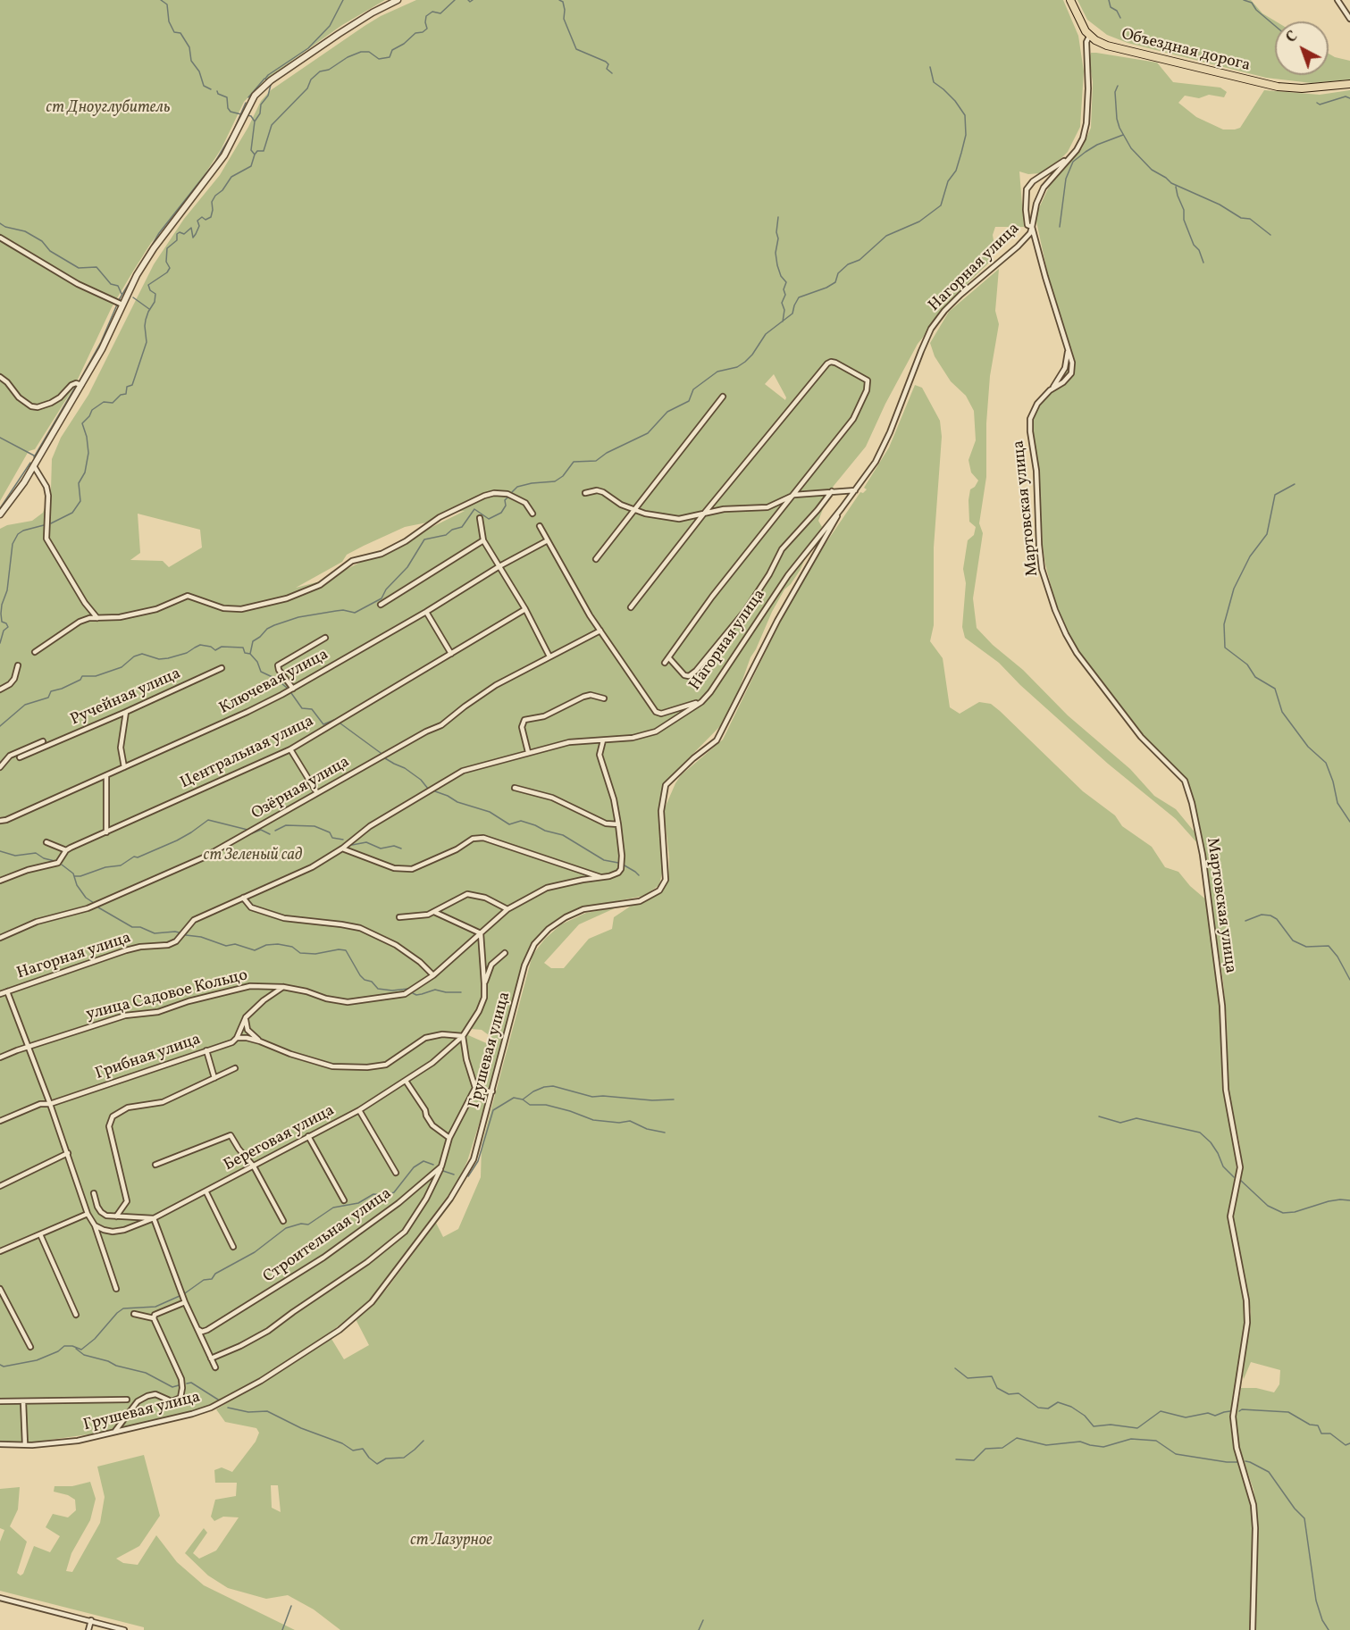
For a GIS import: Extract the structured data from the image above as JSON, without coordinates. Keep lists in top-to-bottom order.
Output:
{
  "streets": {
    "main road": ["Объездная дорога"],
    "street": [
      "Нагорная улица",
      "Мартовская улица",
      "Ключевая улица",
      "Ручейная улица",
      "Центральная улица",
      "Озёрная улица",
      "улица Садовое Кольцо",
      "Грушевая улица",
      "Грибная улица",
      "Береговая улица",
      "Строительная улица"
    ]
  },
  "crossings": [
    ["Нагорная улица", "Мартовская улица"],
    ["Нагорная улица", "улица Садовое Кольцо"],
    ["Нагорная улица", "Грушевая улица"],
    ["улица Садовое Кольцо", "Береговая улица"]
  ],
  "parks": ["ст Дноуглубитель", "ст Зеленый сад", "ст Лазурное"],
  "north": "top left"
}
